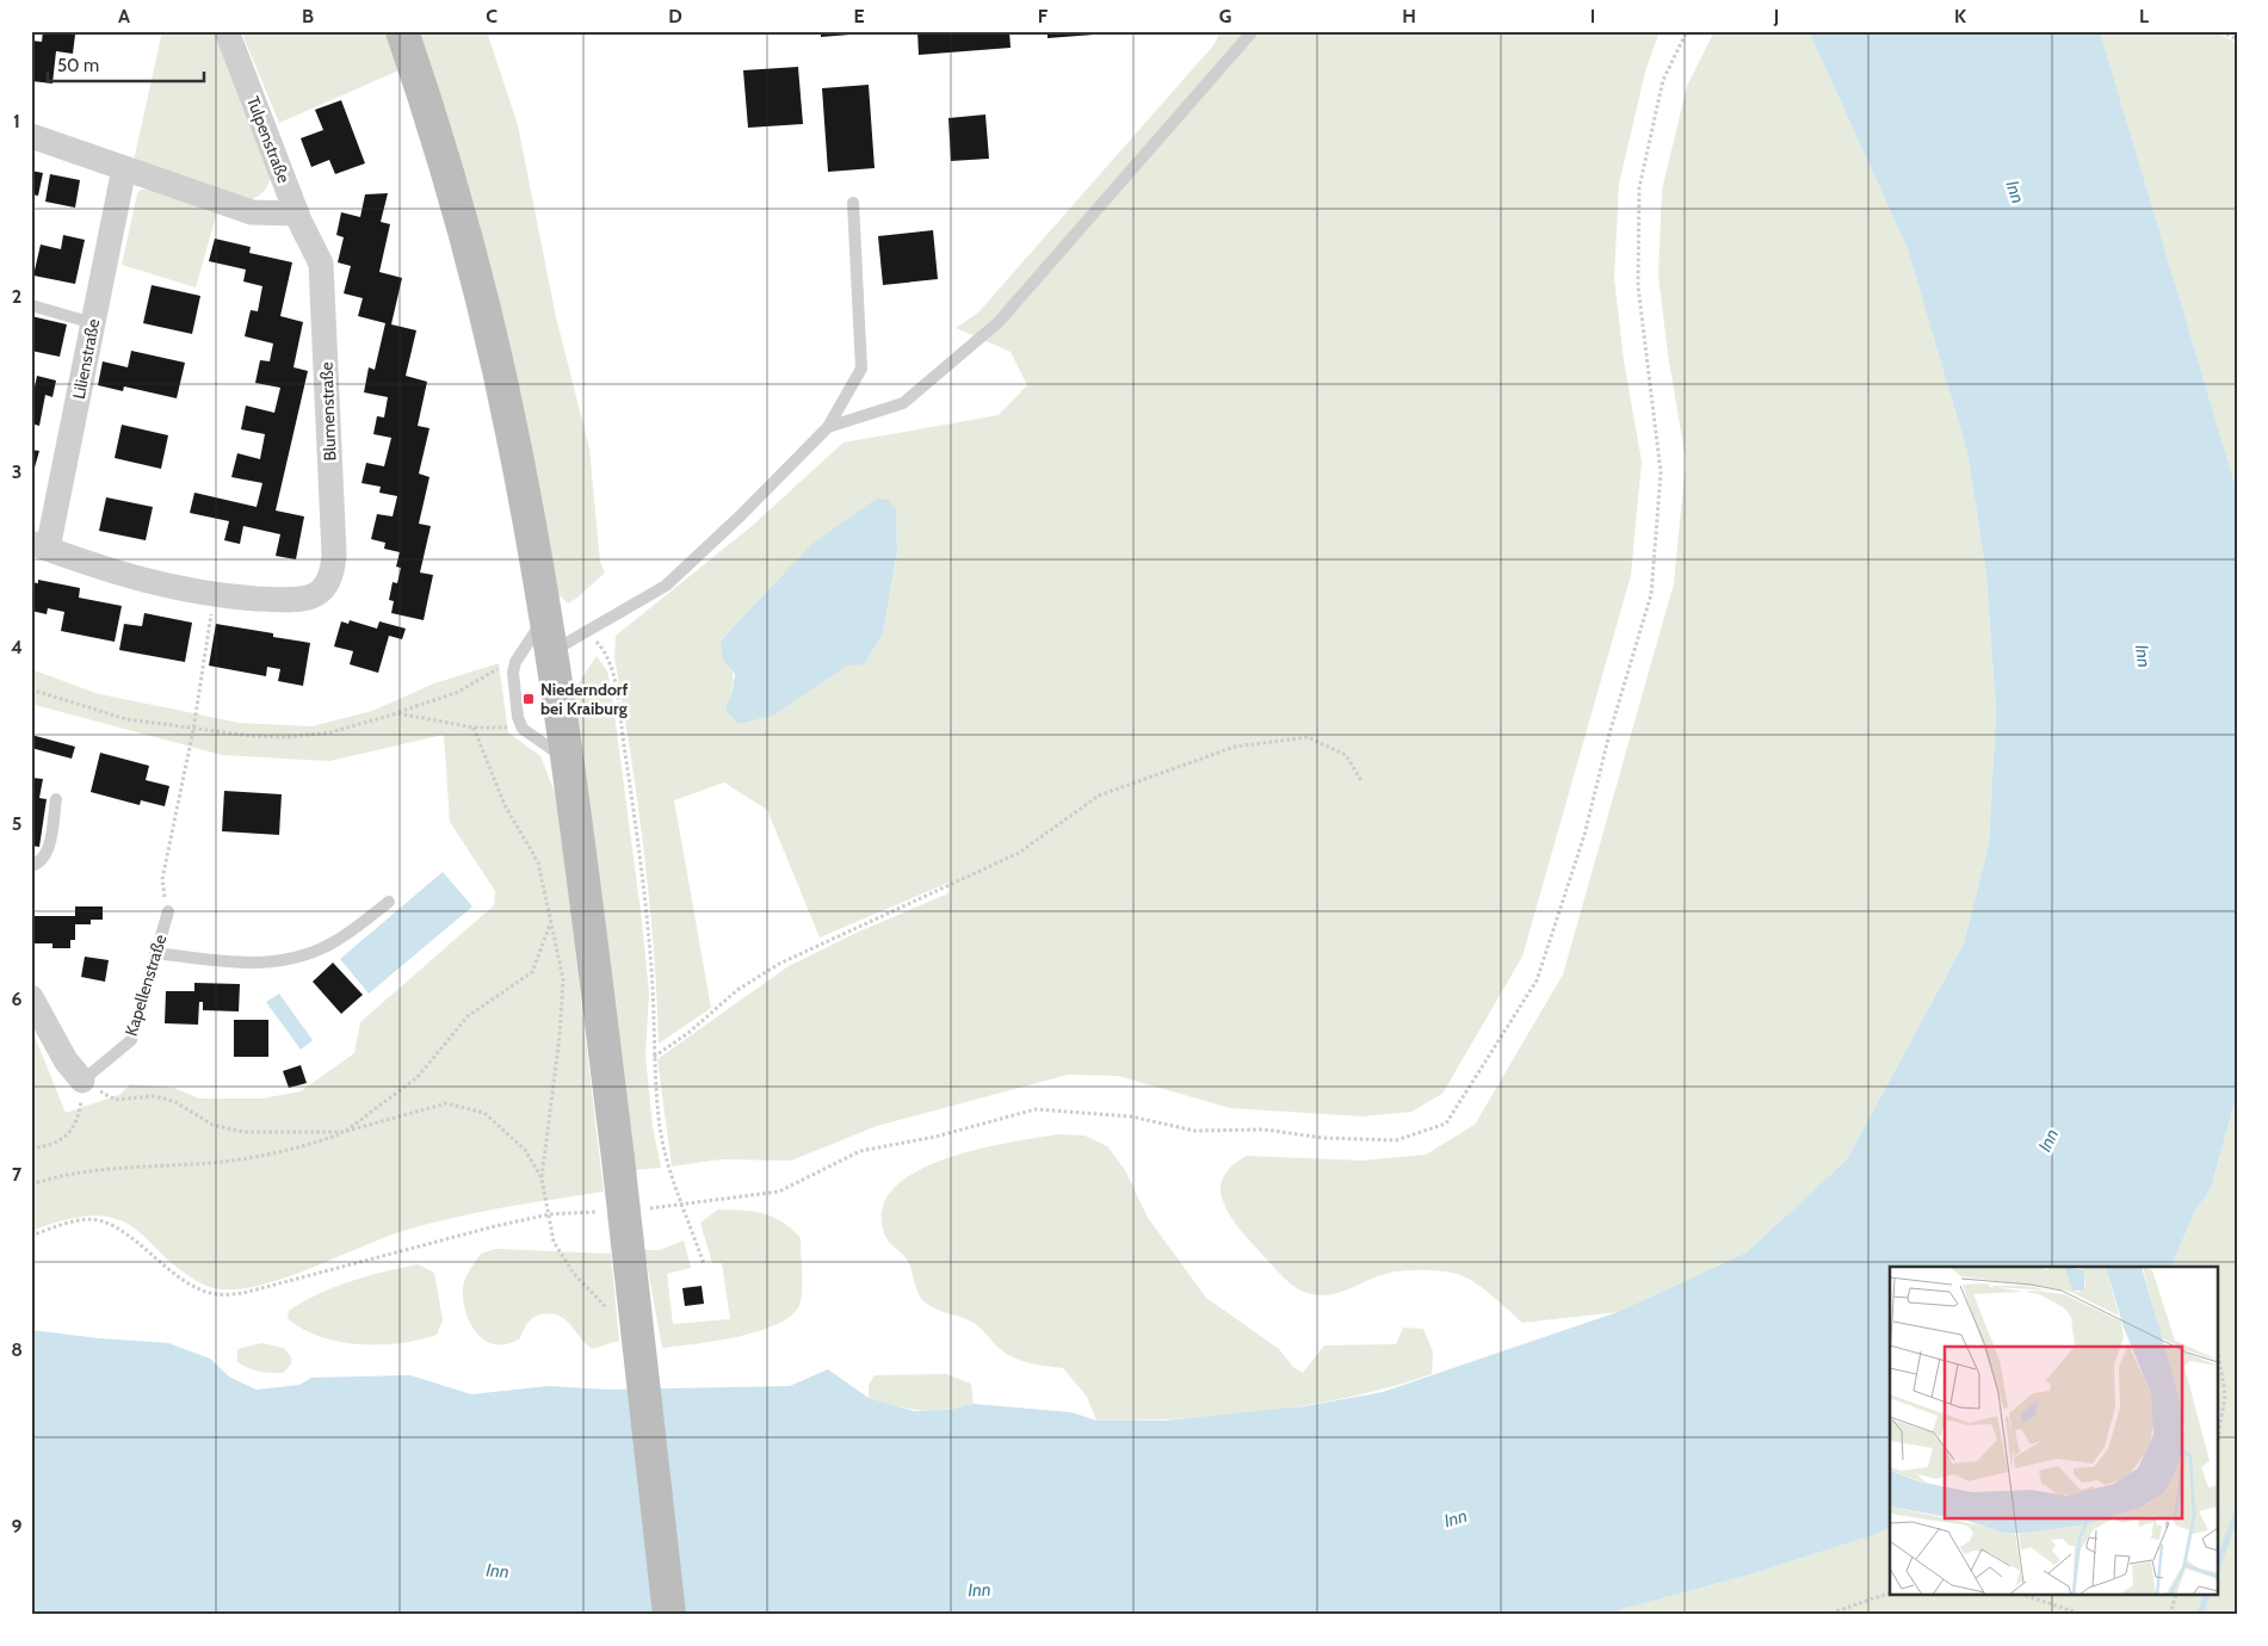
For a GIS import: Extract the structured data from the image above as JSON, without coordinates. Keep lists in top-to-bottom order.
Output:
{
  "streets": {
    "street": ["Tulpenstraße", "Lilienstraße", "Blumenstraße"],
    "lane": ["Kapellenstraße"]
  },
  "crossings": [
    ["Tulpenstraße", "Blumenstraße"],
    ["Lilienstraße", "Blumenstraße"]
  ],
  "water": ["Inn"],
  "places": {
    "transit": ["Niederndorf bei Kraiburg"]
  },
  "scale_bar": "50 m",
  "grid": {
    "columns": [
      "A",
      "B",
      "C",
      "D",
      "E",
      "F",
      "G",
      "H",
      "I",
      "J",
      "K",
      "L"
    ],
    "rows": [
      "1",
      "2",
      "3",
      "4",
      "5",
      "6",
      "7",
      "8",
      "9"
    ]
  }
}
